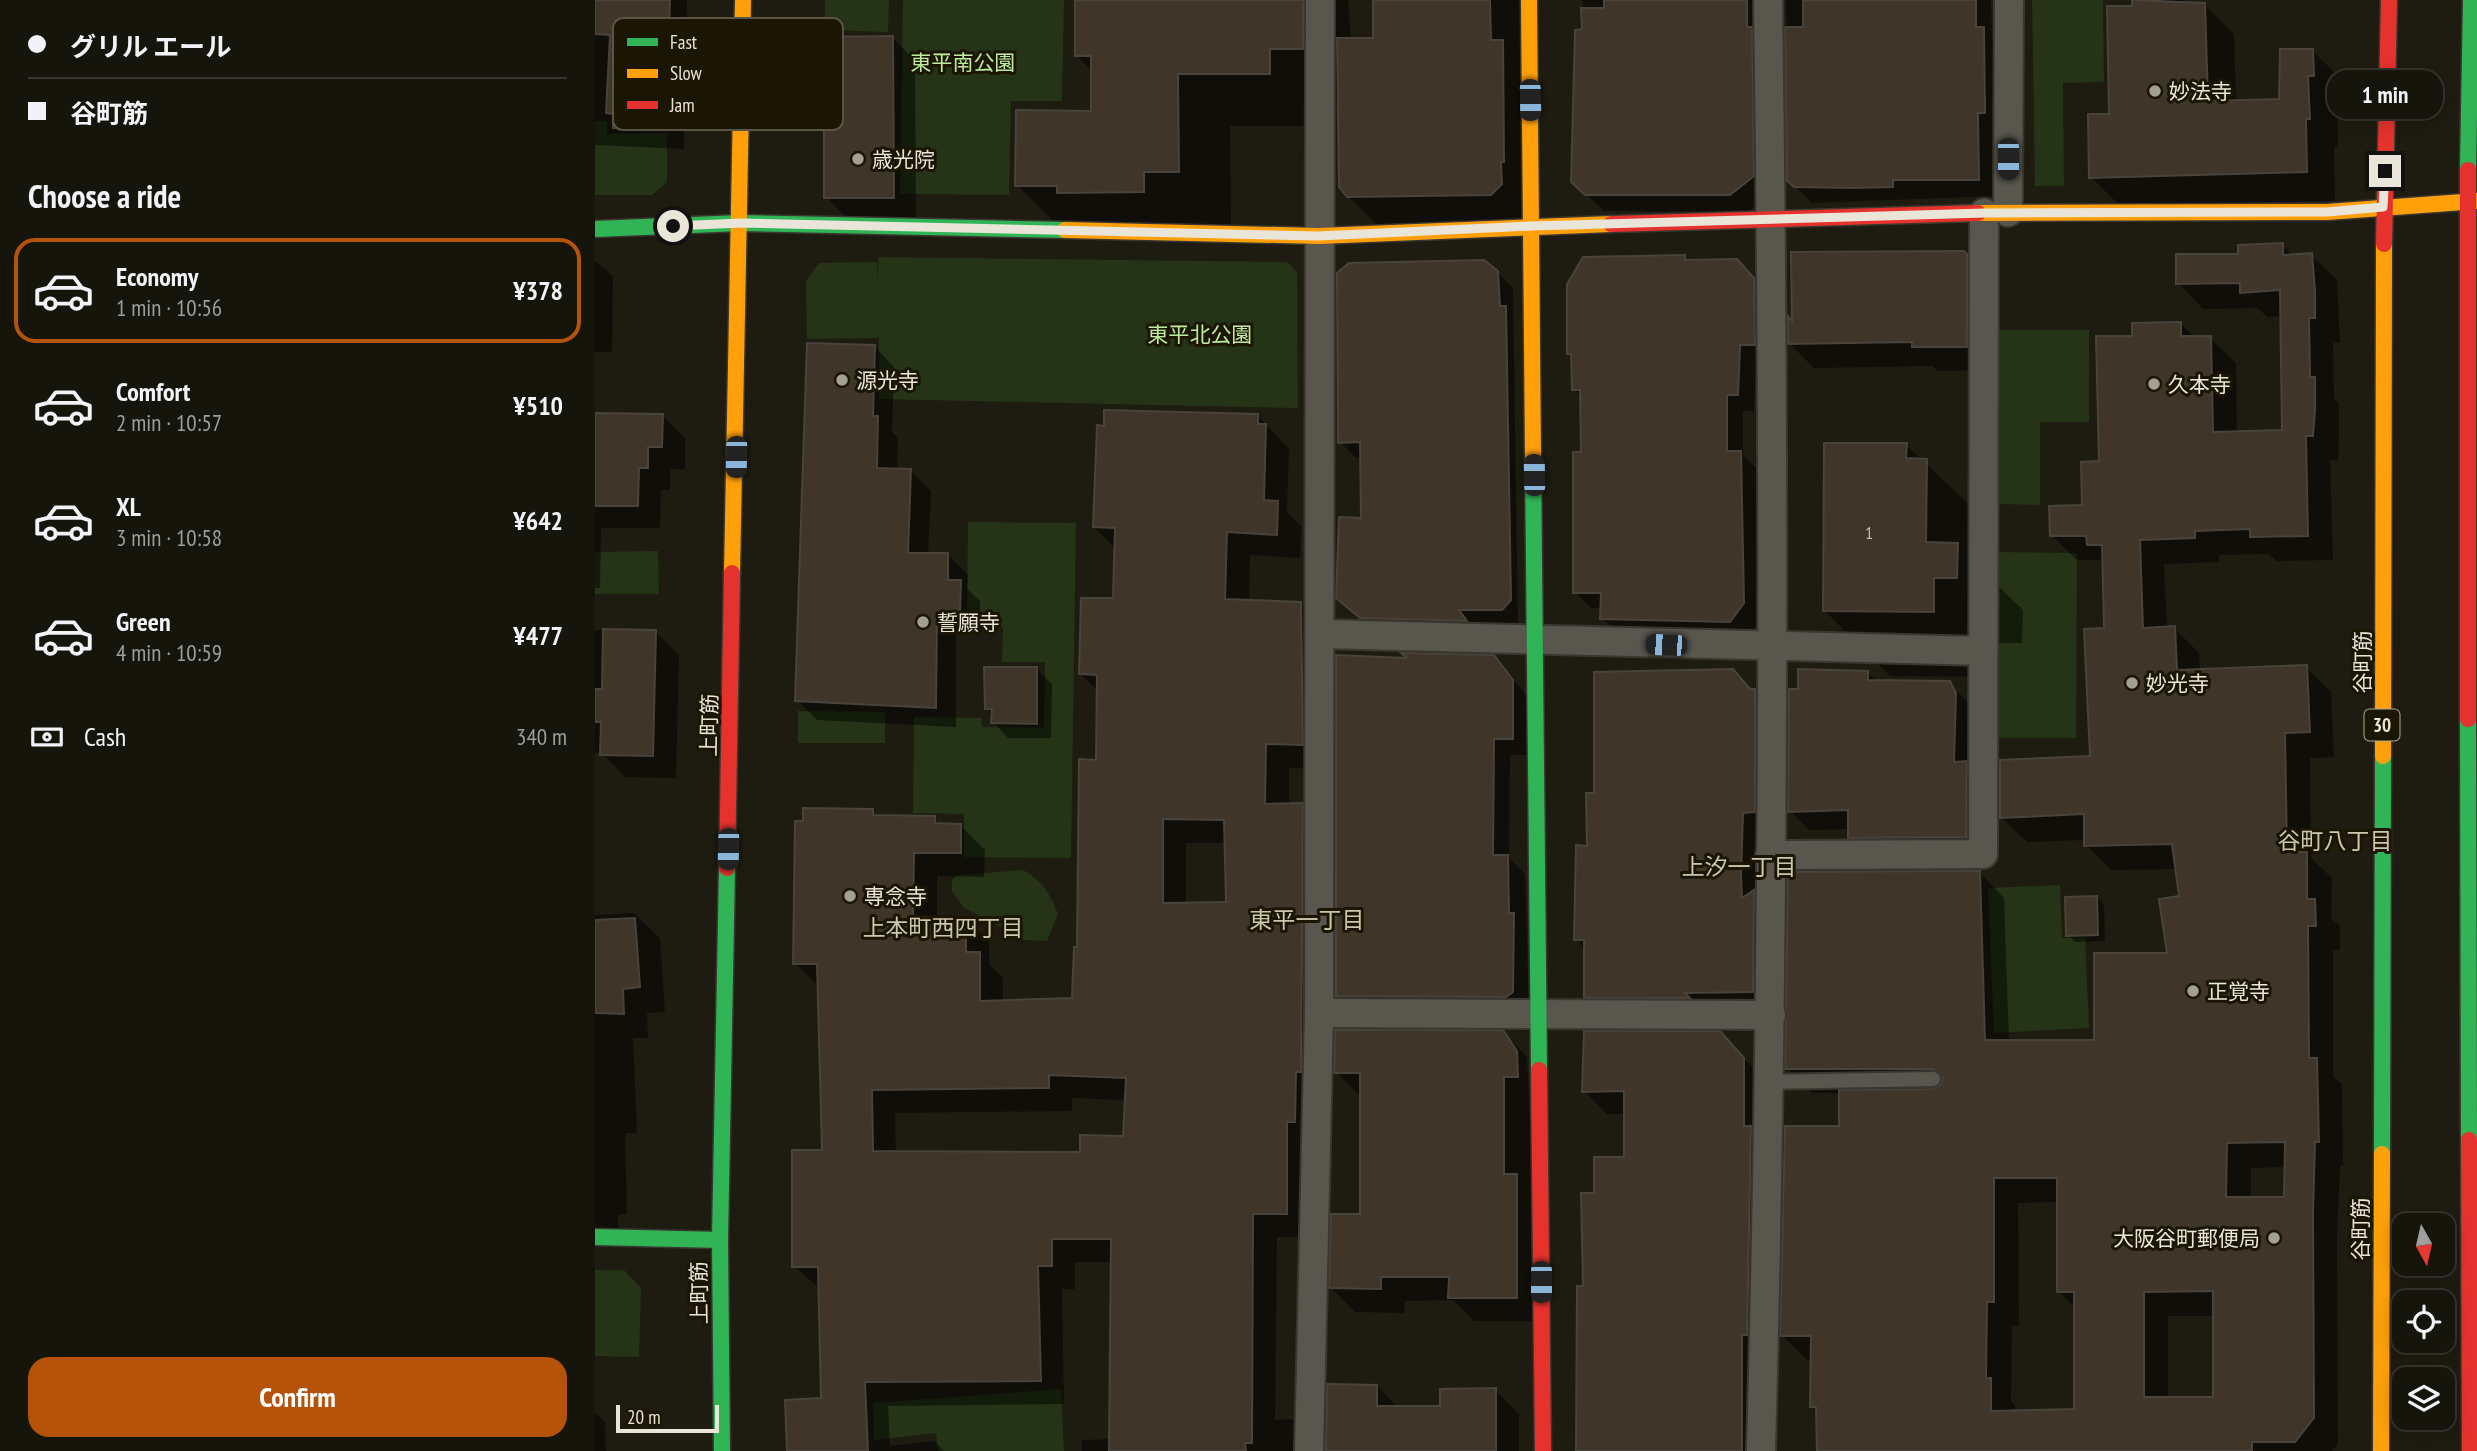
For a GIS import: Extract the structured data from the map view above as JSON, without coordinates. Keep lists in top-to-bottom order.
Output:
{
  "streets": {
    "main road": ["谷町筋", "上町筋", "30"]
  },
  "districts": [
    "谷町八丁目",
    "上汐一丁目",
    "東平一丁目",
    "上本町西四丁目"
  ],
  "parks": ["東平南公園", "東平北公園"],
  "places": [
    "妙法寺",
    "歳光院",
    "源光寺",
    "久本寺",
    "誓願寺",
    "妙光寺",
    "専念寺",
    "正覚寺",
    "大阪谷町郵便局"
  ],
  "house_numbers": ["1"],
  "legend": ["Fast", "Slow", "Jam"],
  "scale_bar": "20 m",
  "north": "bottom",
  "page": {
    "banner": ["グリル エール", "谷町筋"],
    "bubble": "1 min",
    "heading": "Choose a ride",
    "list": [
      {
        "name": "Economy",
        "note": "1 min · 10:56",
        "value": "¥378"
      },
      {
        "name": "Comfort",
        "note": "2 min · 10:57",
        "value": "¥510"
      },
      {
        "name": "XL",
        "note": "3 min · 10:58",
        "value": "¥642"
      },
      {
        "name": "Green",
        "note": "4 min · 10:59",
        "value": "¥477"
      }
    ],
    "pay": ["Cash", "340 m"],
    "buttons": "Confirm",
    "scale": "20 m"
  }
}
